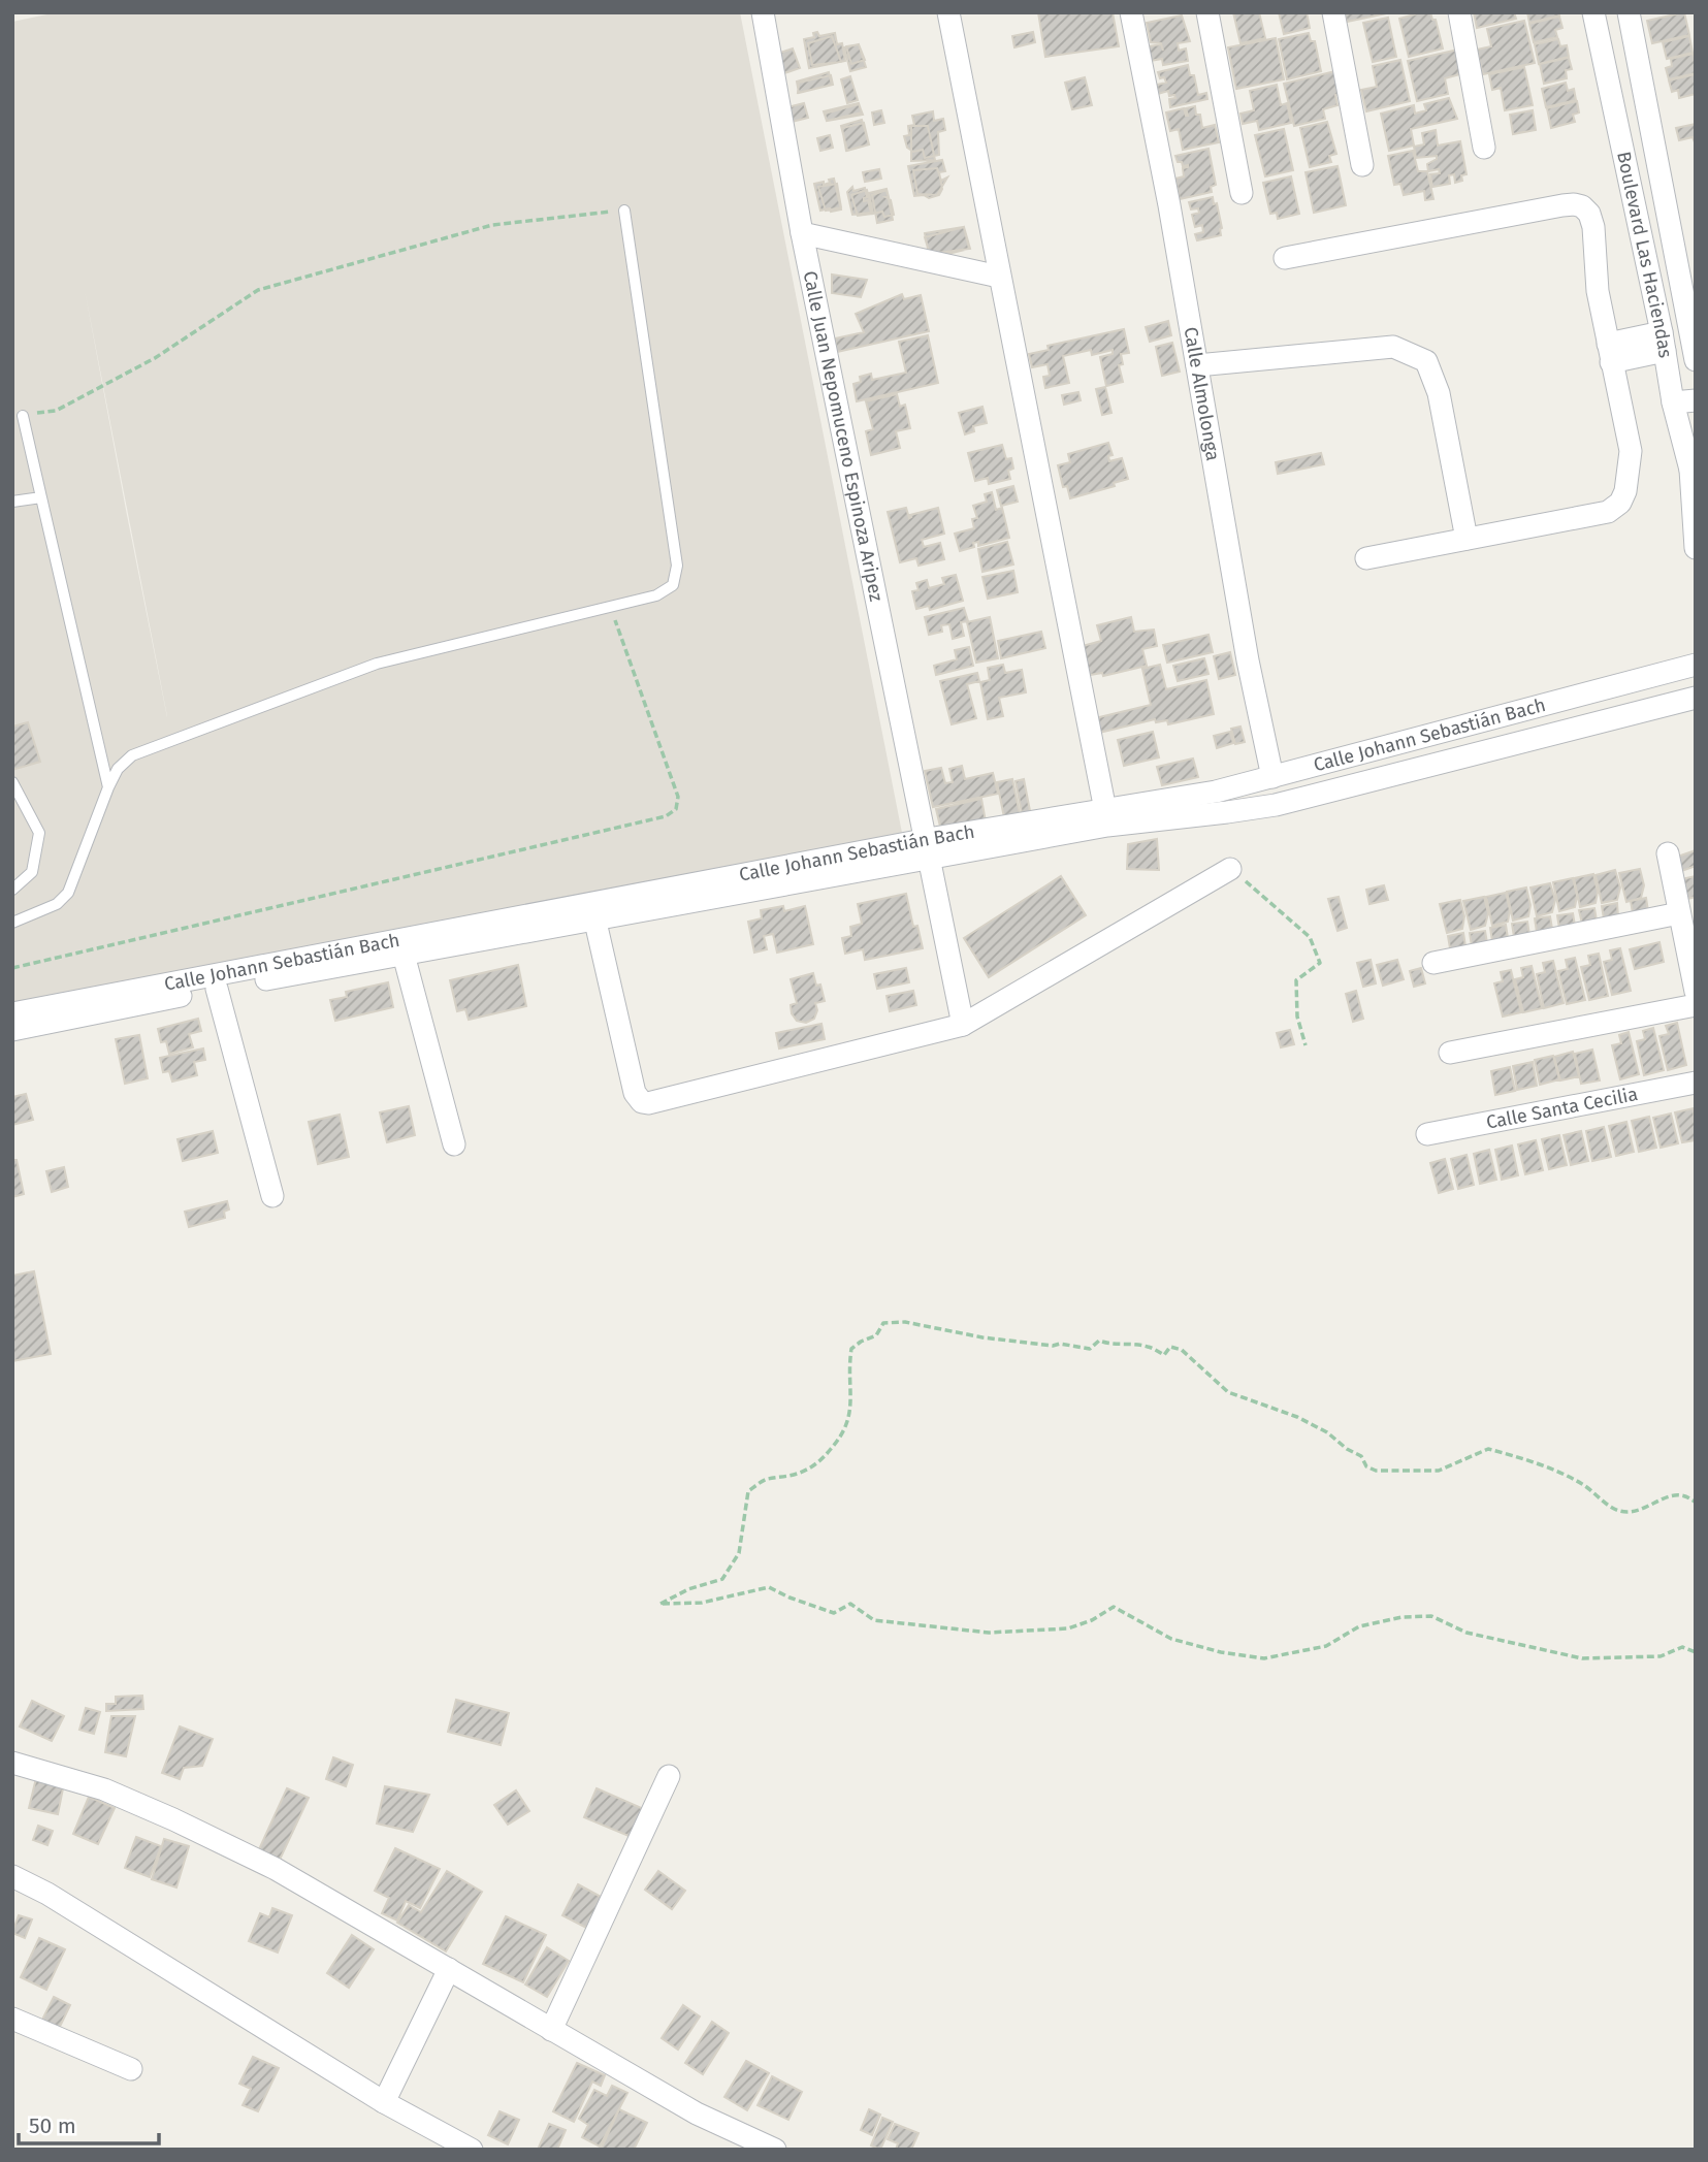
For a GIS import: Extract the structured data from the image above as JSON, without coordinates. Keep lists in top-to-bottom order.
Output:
{
  "streets": {
    "street": [
      "Boulevard Las Haciendas",
      "Calle Almolonga",
      "Calle Juan Nepomuceno Espinoza Aripez",
      "Calle Johann Sebastián Bach",
      "Calle Santa Cecilia"
    ]
  },
  "crossings": [
    ["Calle Almolonga", "Calle Johann Sebastián Bach"],
    ["Calle Juan Nepomuceno Espinoza Aripez", "Calle Johann Sebastián Bach"]
  ],
  "scale_bar": "50 m"
}
